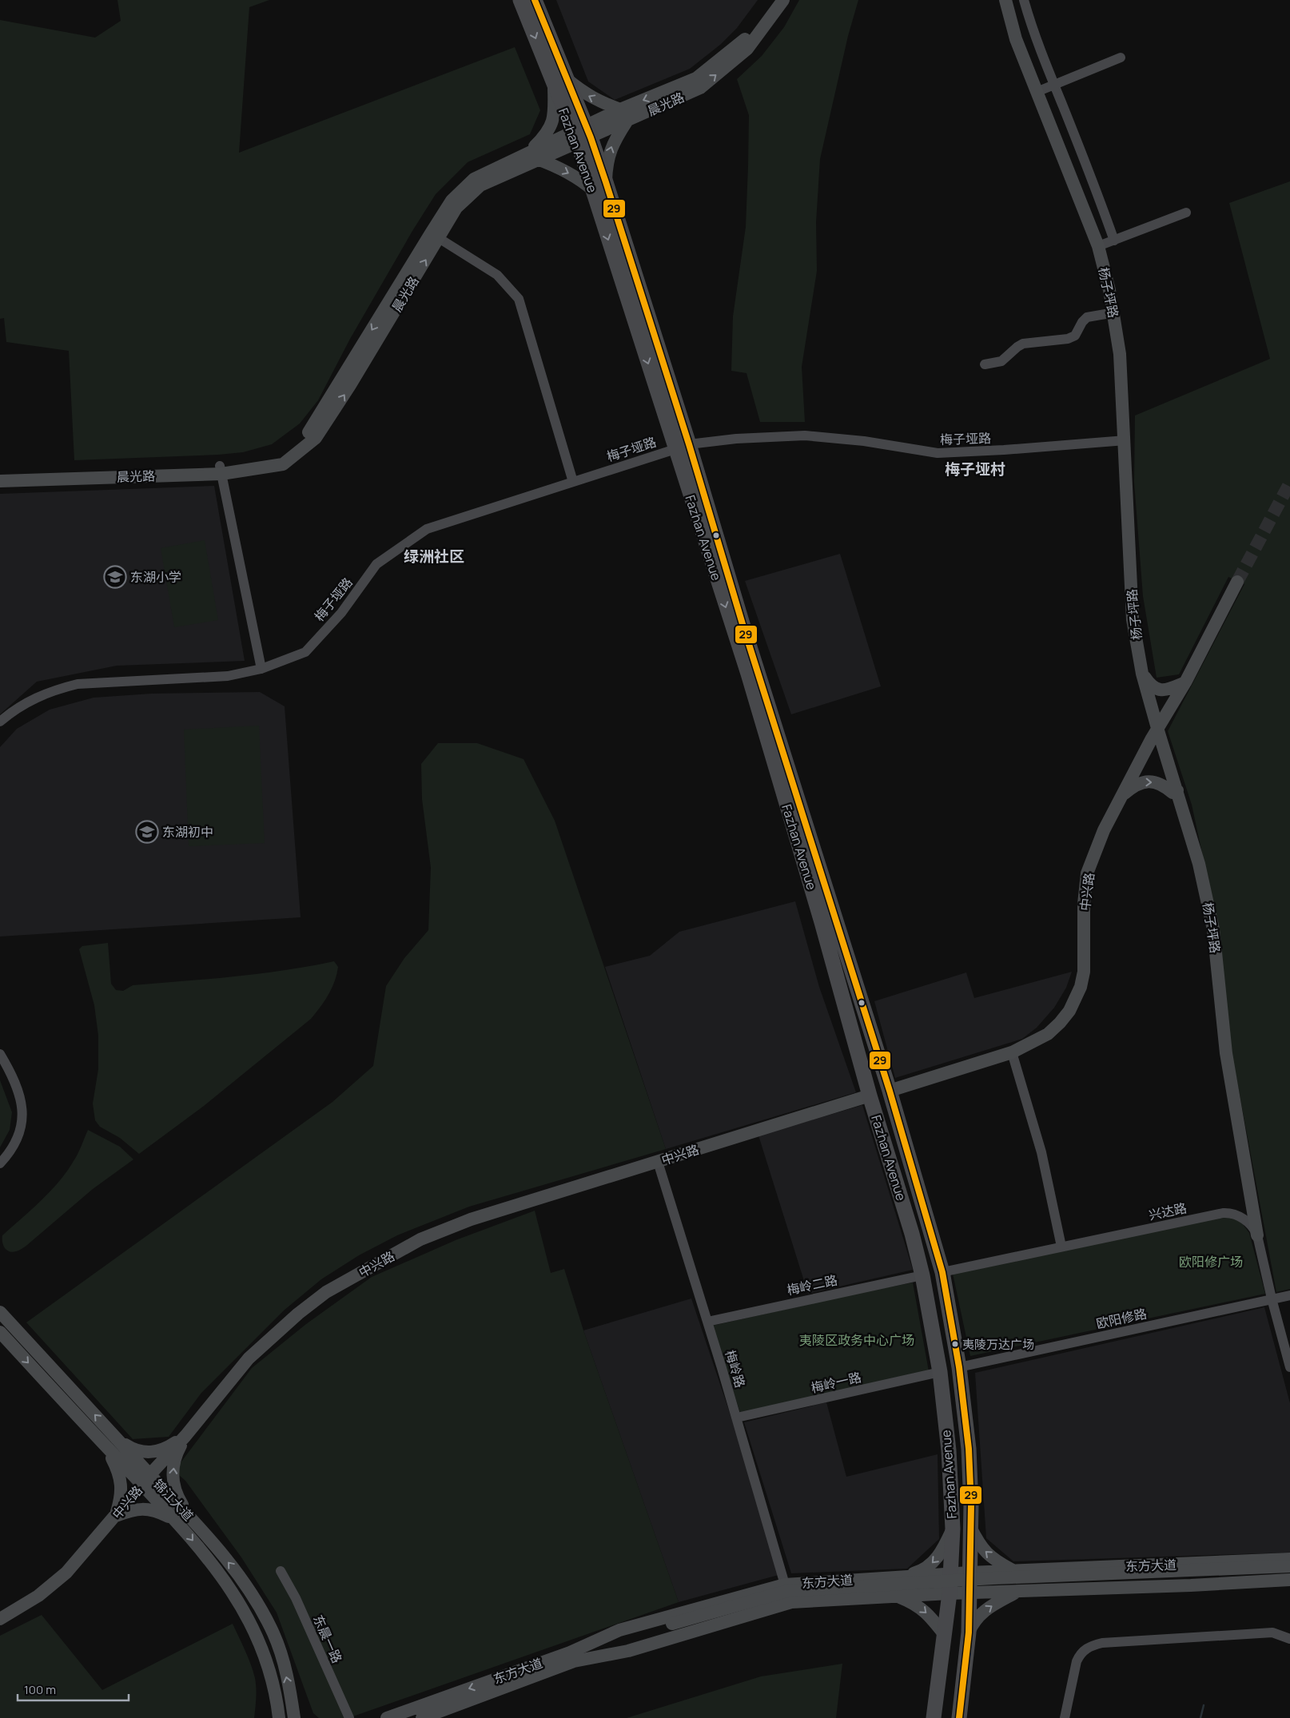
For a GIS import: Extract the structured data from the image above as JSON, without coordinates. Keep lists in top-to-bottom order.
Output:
{
  "streets": {
    "highway": ["Fazhan Avenue"],
    "main road": [
      "晨光路",
      "杨子坪路",
      "中兴路",
      "锦江大道",
      "东方大道"
    ],
    "street": [
      "梅子垭路",
      "兴达路",
      "梅岭二路",
      "欧阳修路",
      "梅岭路",
      "梅岭一路",
      "东晨一路"
    ]
  },
  "crossings": [
    ["晨光路", "Fazhan Avenue"],
    ["Fazhan Avenue", "梅子垭路"],
    ["Fazhan Avenue", "中兴路"],
    ["Fazhan Avenue", "兴达路"],
    ["Fazhan Avenue", "梅岭二路"],
    ["Fazhan Avenue", "欧阳修路"],
    ["Fazhan Avenue", "梅岭一路"],
    ["Fazhan Avenue", "东方大道"],
    ["杨子坪路", "梅子垭路"],
    ["杨子坪路", "中兴路"],
    ["杨子坪路", "兴达路"],
    ["中兴路", "梅岭路"],
    ["中兴路", "锦江大道"],
    ["兴达路", "欧阳修路"],
    ["梅岭二路", "梅岭路"],
    ["梅岭路", "梅岭一路"],
    ["梅岭路", "东方大道"]
  ],
  "districts": ["梅子垭村", "绿洲社区"],
  "parks": ["欧阳修广场", "夷陵区政务中心广场"],
  "places": {
    "school or university": ["东湖小学", "东湖初中"],
    "other": ["夷陵万达广场"]
  },
  "lines": ["transit line 29"],
  "scale_bar": "100 m"
}
